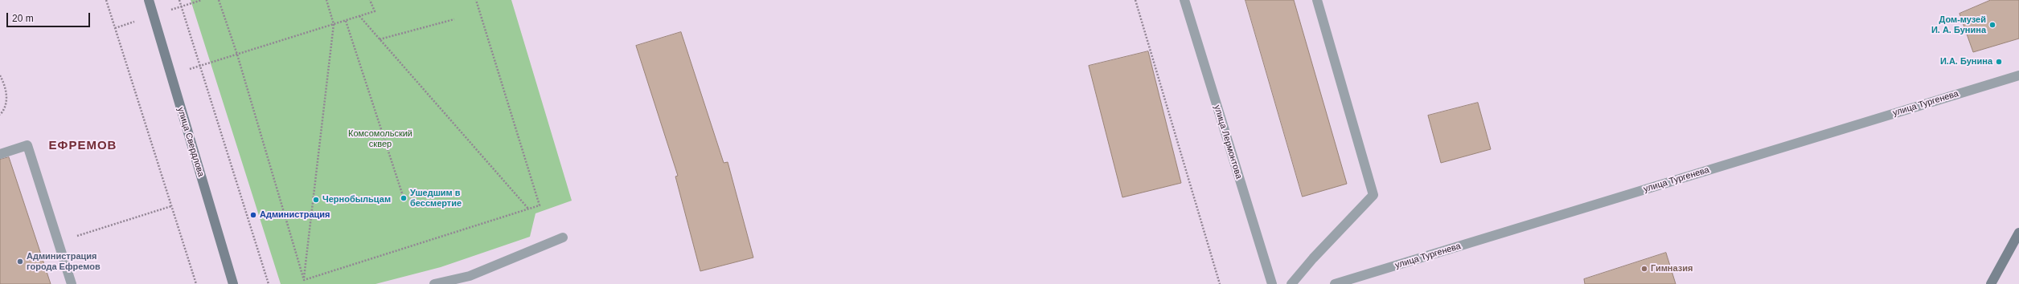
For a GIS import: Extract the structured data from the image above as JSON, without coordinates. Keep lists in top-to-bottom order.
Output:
{
  "streets": {
    "main road": ["улица Свердлова"],
    "street": ["улица Тургенева", "улица Лермонтова"]
  },
  "districts": ["ЕФРЕМОВ"],
  "parks": ["Комсомольский сквер"],
  "places": [
    "Дом-музей И. А. Бунина",
    "И.А. Бунина",
    "Ушедшим в бессмертие",
    "Чернобыльцам",
    "Администрация",
    "Администрация города Ефремов",
    "Гимназия"
  ],
  "scale_bar": "20 m"
}
